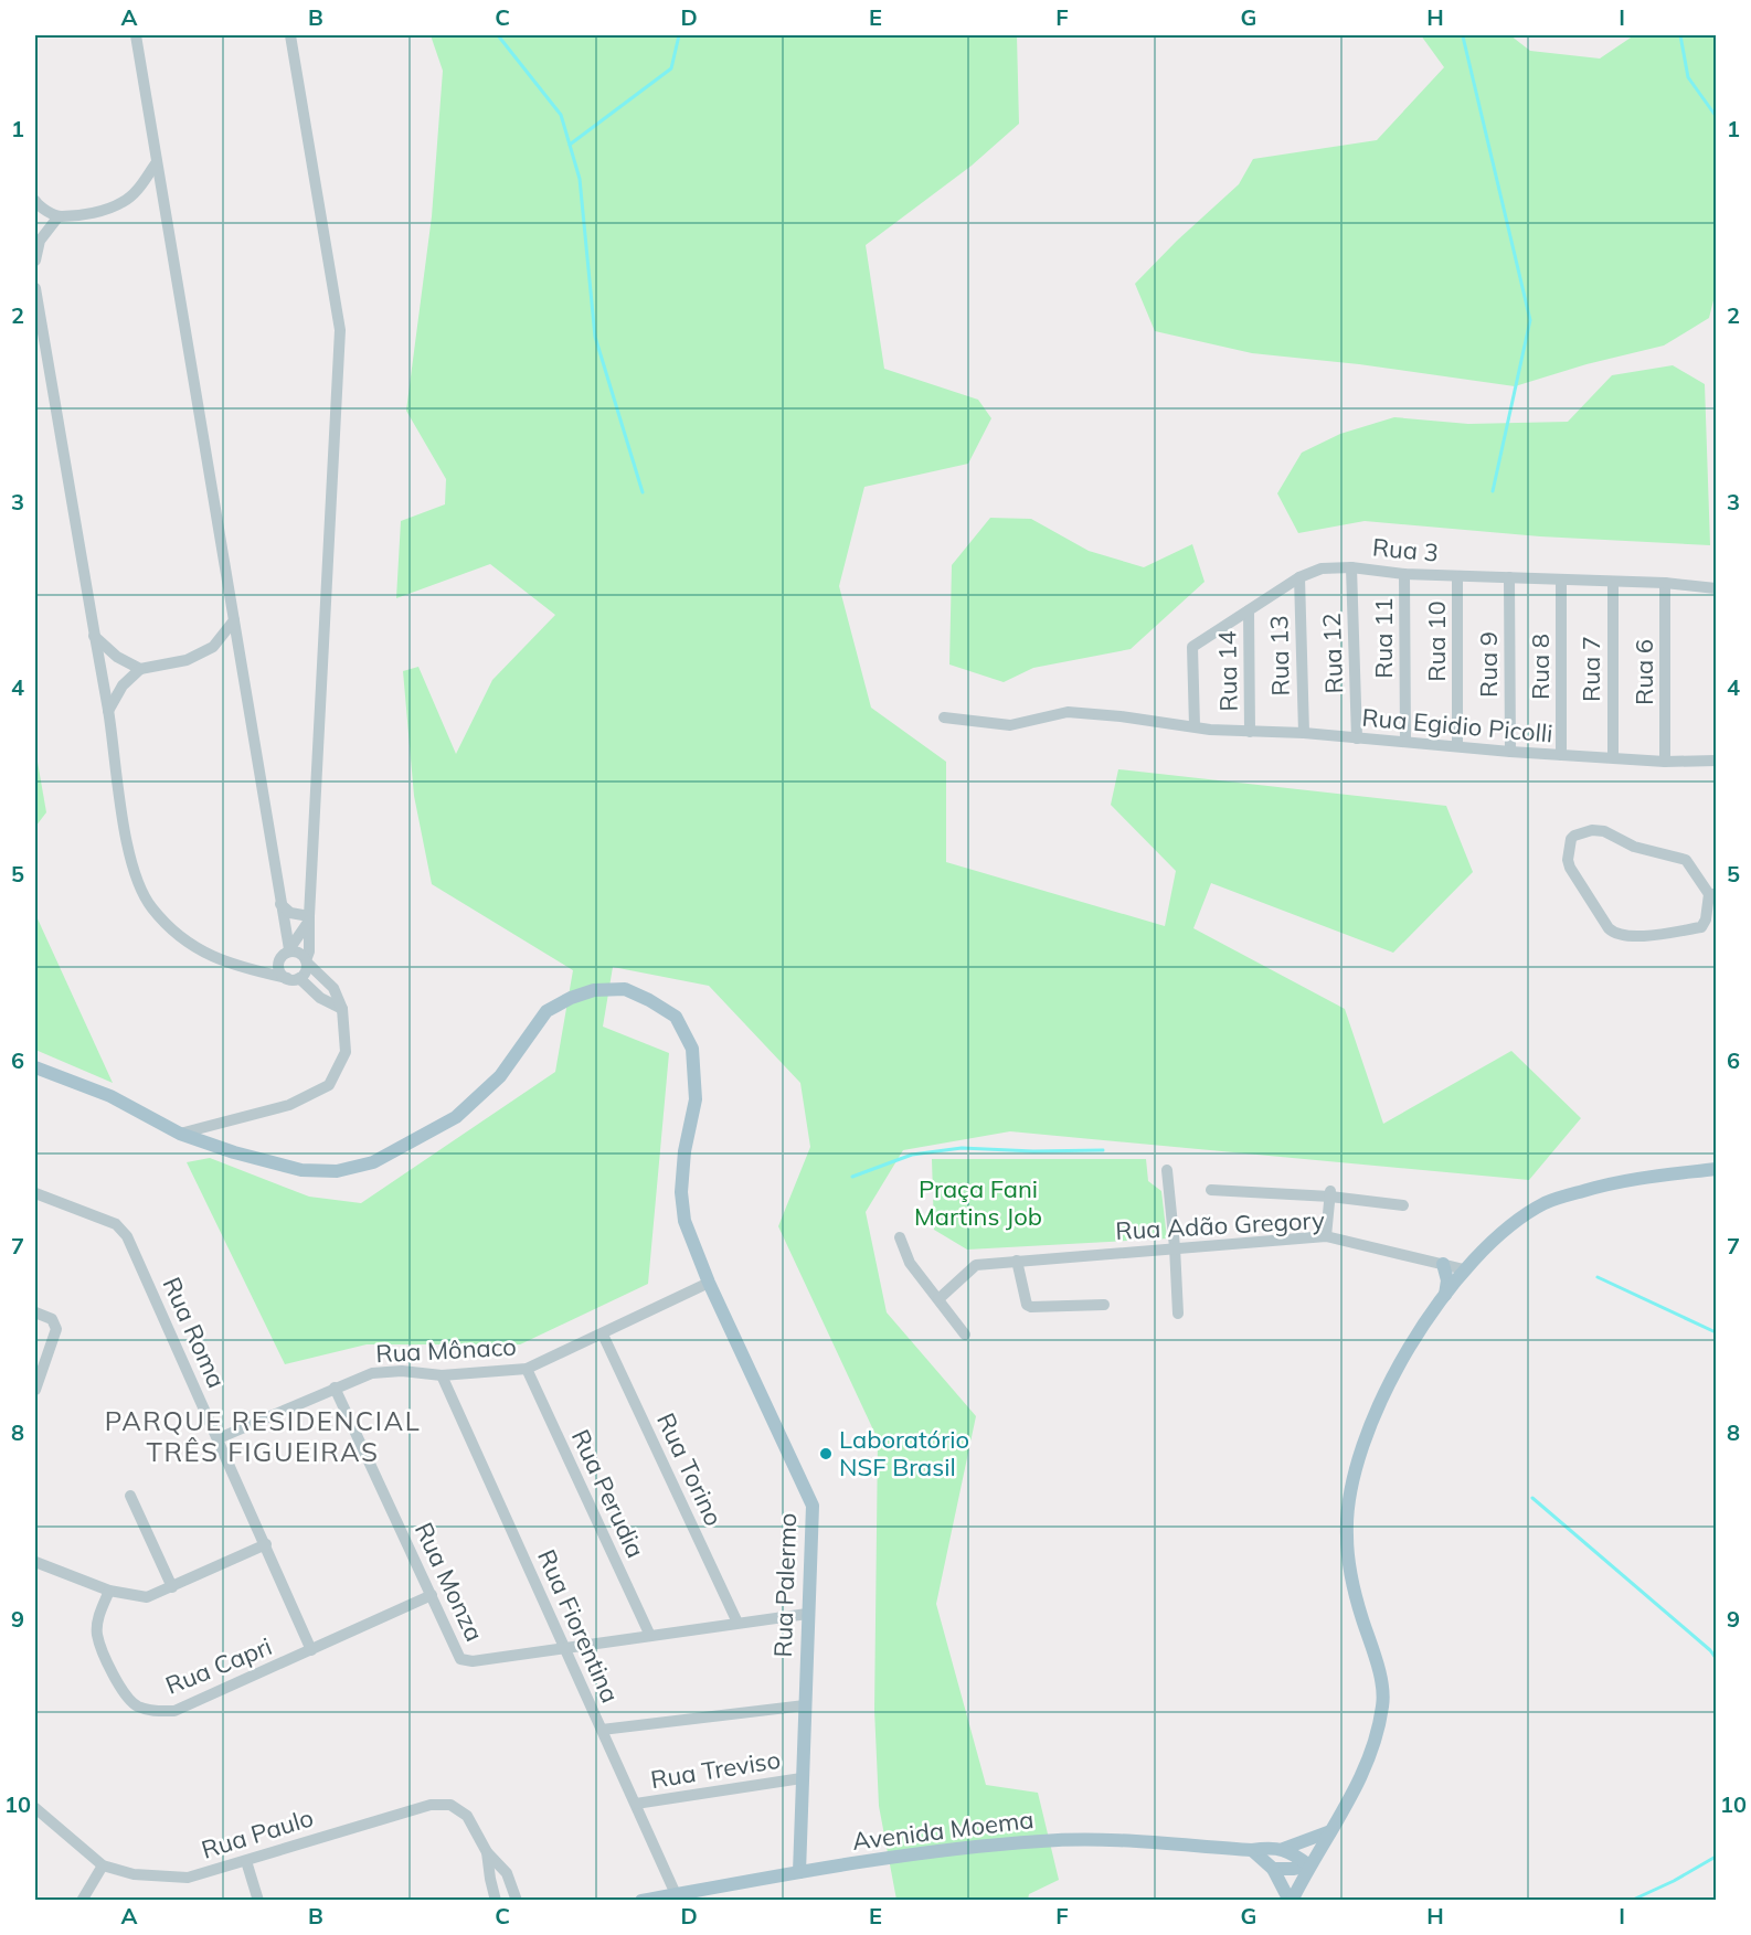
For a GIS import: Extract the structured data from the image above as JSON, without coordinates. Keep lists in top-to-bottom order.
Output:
{
  "streets": {
    "main road": ["Rua Palermo", "Avenida Moema"],
    "street": [
      "Rua 3",
      "Rua 11",
      "Rua 10",
      "Rua 12",
      "Rua 13",
      "Rua 9",
      "Rua 8",
      "Rua 7",
      "Rua 14",
      "Rua 6",
      "Rua Egidio Picolli",
      "Rua Adão Gregory",
      "Rua Roma",
      "Rua Mônaco",
      "Rua Torino",
      "Rua Perudia",
      "Rua Monza",
      "Rua Fiorentina",
      "Rua Capri",
      "Rua Treviso",
      "Rua Paulo"
    ]
  },
  "crossings": [
    ["Rua 3", "Rua 11"],
    ["Rua 3", "Rua 10"],
    ["Rua 3", "Rua 12"],
    ["Rua 3", "Rua 13"],
    ["Rua 3", "Rua 9"],
    ["Rua 3", "Rua 8"],
    ["Rua 3", "Rua 7"],
    ["Rua 3", "Rua 14"],
    ["Rua 3", "Rua 6"],
    ["Rua 3", "Rua Egidio Picolli"],
    ["Rua 11", "Rua Egidio Picolli"],
    ["Rua 10", "Rua Egidio Picolli"],
    ["Rua 12", "Rua Egidio Picolli"],
    ["Rua 13", "Rua Egidio Picolli"],
    ["Rua 9", "Rua Egidio Picolli"],
    ["Rua 8", "Rua Egidio Picolli"],
    ["Rua 7", "Rua Egidio Picolli"],
    ["Rua 14", "Rua Egidio Picolli"],
    ["Rua 6", "Rua Egidio Picolli"],
    ["Rua Roma", "Rua Mônaco"],
    ["Rua Roma", "Rua Capri"],
    ["Rua Mônaco", "Rua Torino"],
    ["Rua Mônaco", "Rua Perudia"],
    ["Rua Mônaco", "Rua Monza"],
    ["Rua Mônaco", "Rua Palermo"],
    ["Rua Mônaco", "Rua Fiorentina"],
    ["Rua Torino", "Rua Monza"],
    ["Rua Perudia", "Rua Monza"],
    ["Rua Monza", "Rua Palermo"],
    ["Rua Monza", "Rua Fiorentina"],
    ["Rua Monza", "Rua Capri"],
    ["Rua Palermo", "Rua Treviso"],
    ["Rua Palermo", "Avenida Moema"],
    ["Rua Fiorentina", "Rua Treviso"],
    ["Rua Fiorentina", "Avenida Moema"]
  ],
  "districts": ["PARQUE RESIDENCIAL TRÊS FIGUEIRAS"],
  "parks": ["Praça Fani Martins Job"],
  "places": ["Laboratório NSF Brasil"],
  "grid": {
    "columns": [
      "A",
      "B",
      "C",
      "D",
      "E",
      "F",
      "G",
      "H",
      "I"
    ],
    "rows": [
      "1",
      "2",
      "3",
      "4",
      "5",
      "6",
      "7",
      "8",
      "9",
      "10"
    ]
  }
}
